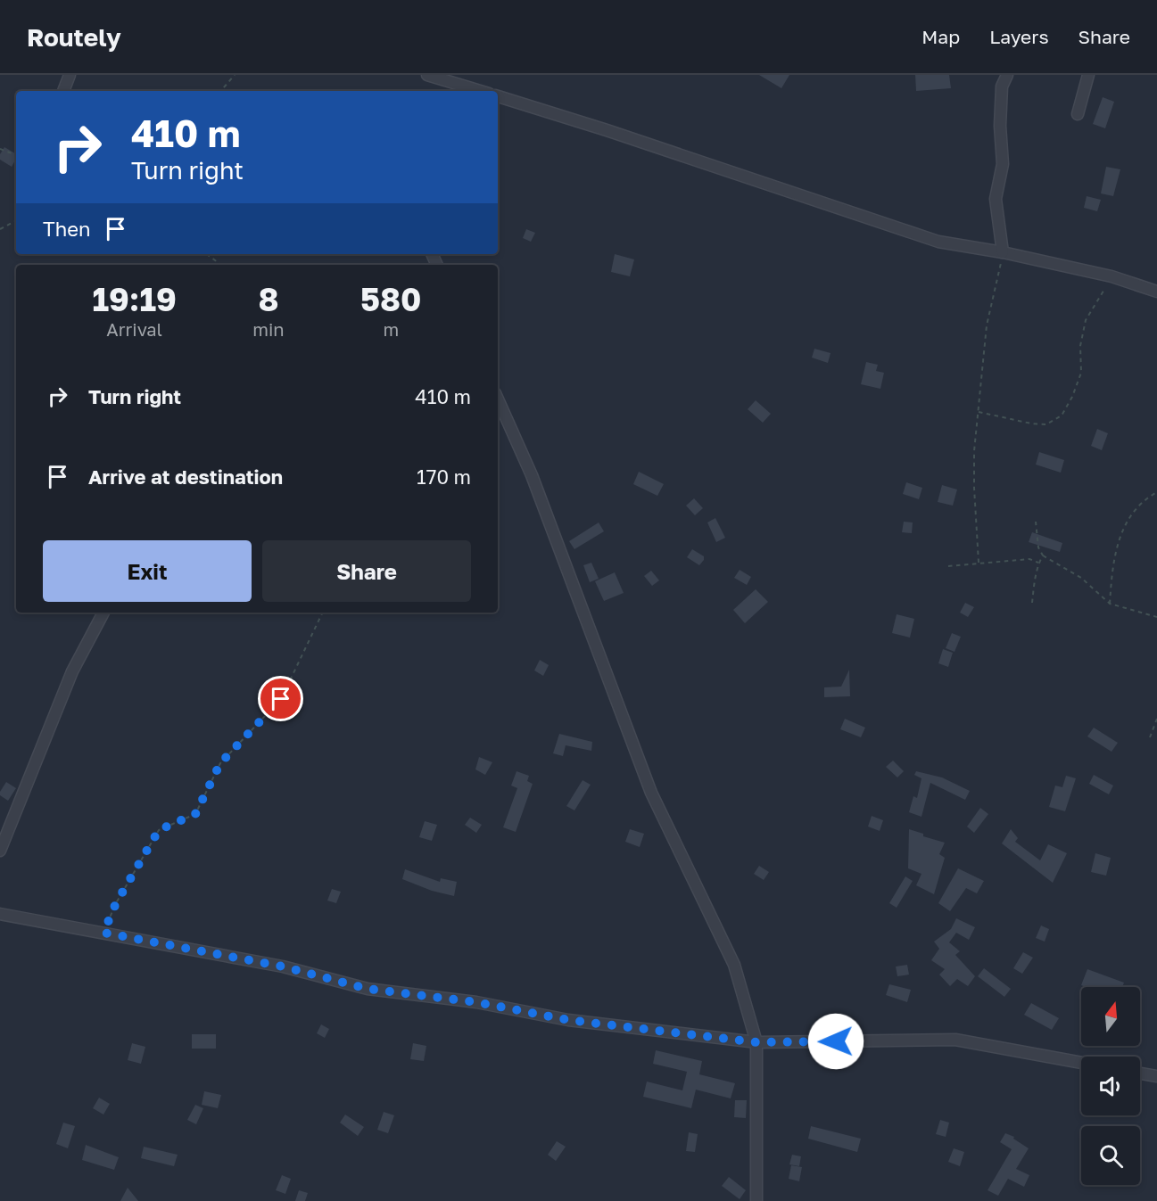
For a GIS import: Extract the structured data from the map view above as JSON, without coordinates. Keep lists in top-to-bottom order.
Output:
{
  "north": "top",
  "page": {
    "header": "Routely",
    "nav": ["Map", "Layers", "Share"],
    "turn": ["410 m", "Turn right"],
    "then": "Then",
    "eta": [
      "19:19",
      "Arrival",
      "8",
      "min",
      "580",
      "m"
    ],
    "list": [
      {
        "name": "Turn right",
        "value": "410 m"
      },
      {
        "name": "Arrive at destination",
        "value": "170 m"
      }
    ],
    "buttons": ["Exit", "Share"]
  }
}
